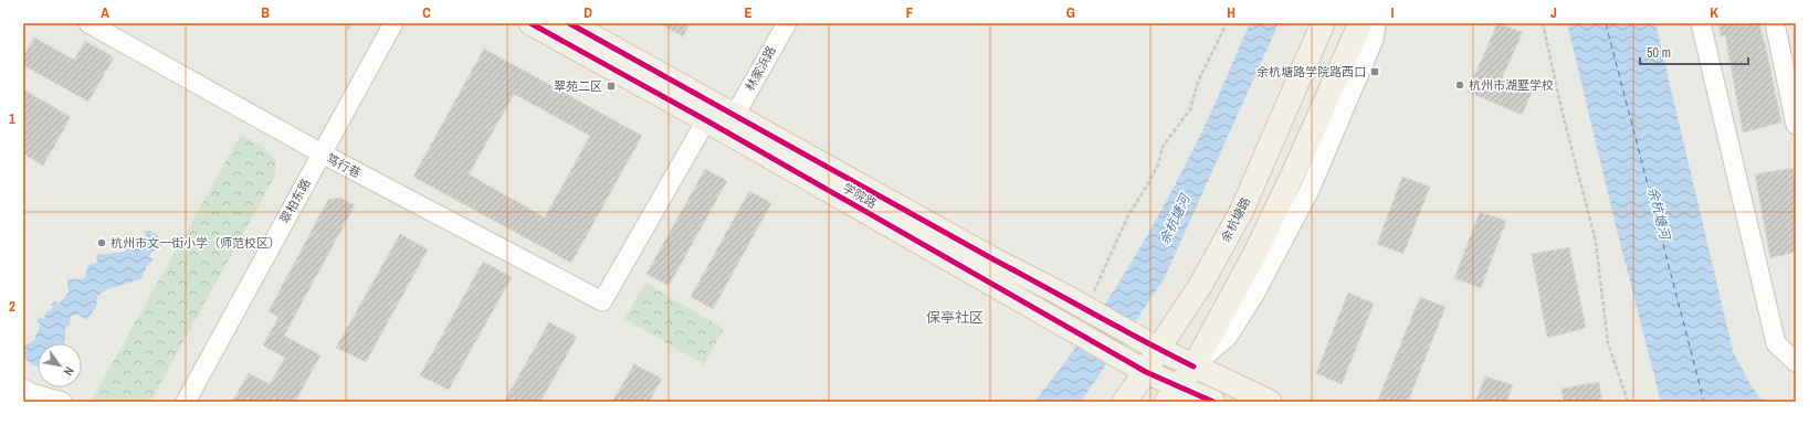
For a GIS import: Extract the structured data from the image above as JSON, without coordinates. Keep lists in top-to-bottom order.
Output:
{
  "streets": {
    "main road": ["学院路", "余杭塘路"],
    "street": ["林家浜路", "笃行巷", "翠柏东路"]
  },
  "crossings": [
    ["林家浜路", "学院路"],
    ["笃行巷", "学院路"],
    ["笃行巷", "翠柏东路"],
    ["学院路", "余杭塘路"]
  ],
  "districts": ["保亭社区"],
  "water": ["余杭塘河"],
  "places": {
    "transit": ["余杭塘路学院路西口", "翠苑二区"],
    "other": ["杭州市湖墅学校", "杭州市文一街小学（师范校区）"]
  },
  "scale_bar": "50 m",
  "north": "bottom right",
  "grid": {
    "columns": [
      "A",
      "B",
      "C",
      "D",
      "E",
      "F",
      "G",
      "H",
      "I",
      "J",
      "K"
    ],
    "rows": ["1", "2"]
  }
}
